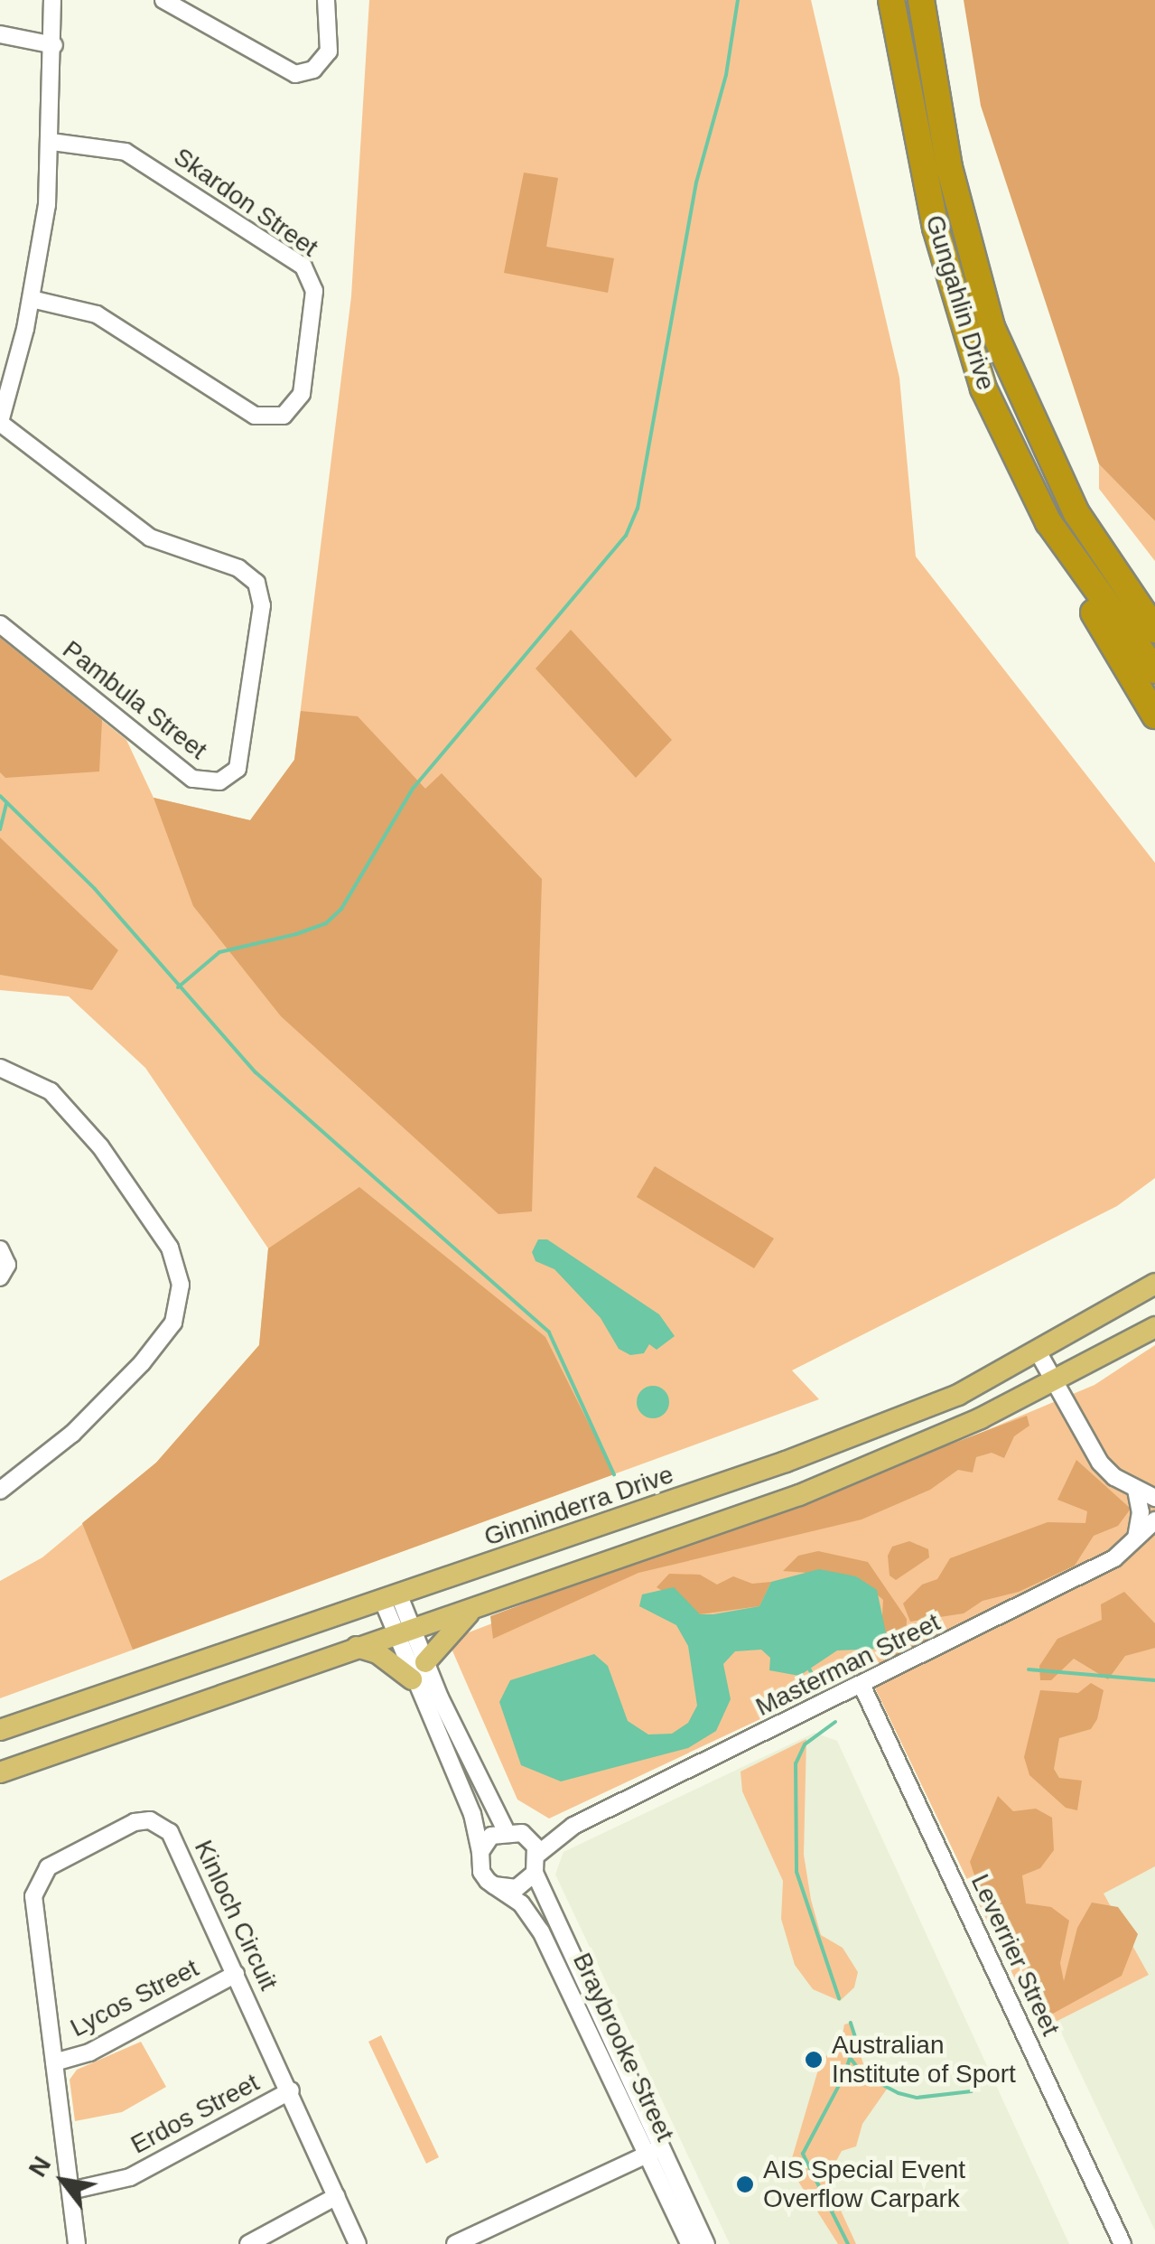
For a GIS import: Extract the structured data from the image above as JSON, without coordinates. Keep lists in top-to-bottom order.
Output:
{
  "streets": {
    "highway": ["Gungahlin Drive"],
    "main road": ["Ginninderra Drive"],
    "street": [
      "Skardon Street",
      "Pambula Street",
      "Masterman Street",
      "Kinloch Circuit",
      "Leverrier Street",
      "Lycos Street",
      "Braybrooke Street",
      "Erdos Street"
    ]
  },
  "crossings": [
    ["Masterman Street", "Leverrier Street"],
    ["Masterman Street", "Braybrooke Street"],
    ["Kinloch Circuit", "Lycos Street"],
    ["Kinloch Circuit", "Erdos Street"]
  ],
  "places": ["Australian Institute of Sport", "AIS Special Event Overflow Carpark"],
  "north": "top left"
}
